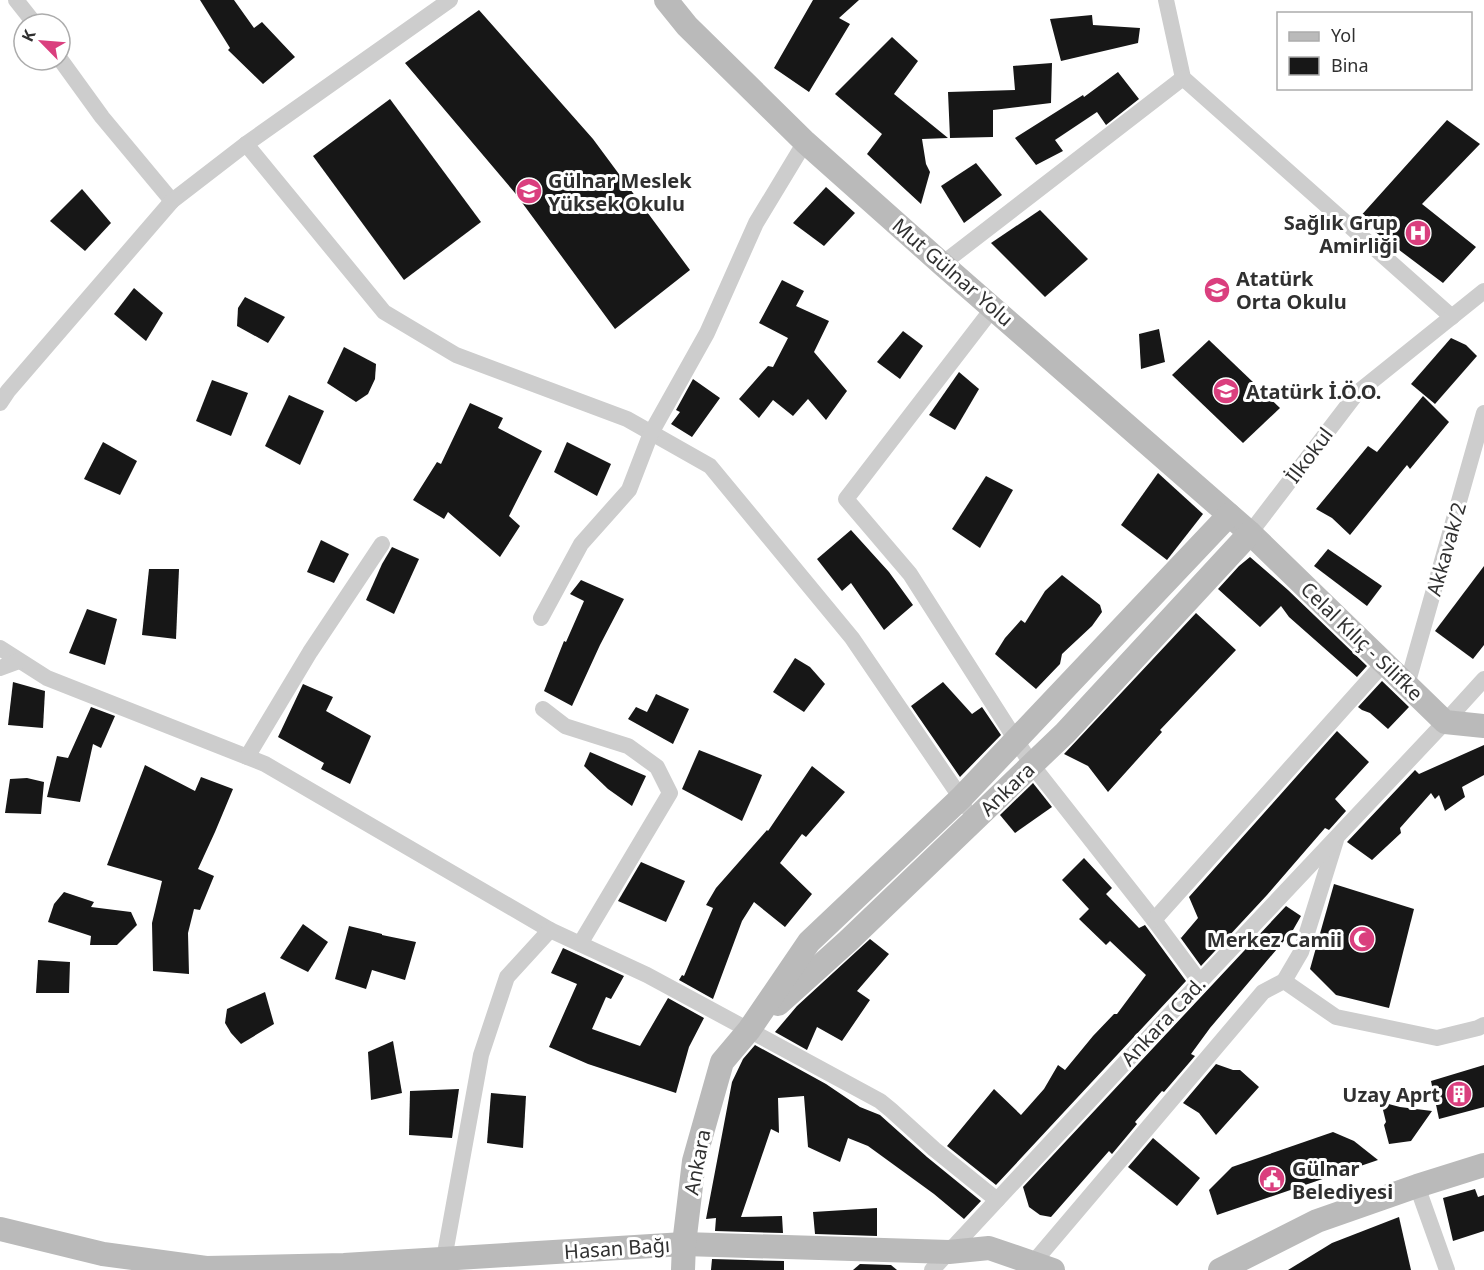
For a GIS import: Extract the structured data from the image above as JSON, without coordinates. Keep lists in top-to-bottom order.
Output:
{
  "streets": {
    "main road": [
      "Mut Gülnar Yolu",
      "Celal Kılıç - Silifke",
      "Ankara",
      "Hasan Bağı"
    ],
    "street": ["İlkokul", "Akkavak/2", "Ankara Cad."]
  },
  "crossings": [
    ["Mut Gülnar Yolu", "İlkokul"],
    ["Mut Gülnar Yolu", "Celal Kılıç - Silifke"],
    ["Mut Gülnar Yolu", "Ankara"],
    ["İlkokul", "Celal Kılıç - Silifke"],
    ["İlkokul", "Ankara"],
    ["Akkavak/2", "Celal Kılıç - Silifke"],
    ["Celal Kılıç - Silifke", "Ankara"],
    ["Celal Kılıç - Silifke", "Ankara Cad."],
    ["Ankara", "Hasan Bağı"],
    ["Ankara Cad.", "Hasan Bağı"]
  ],
  "places": {
    "school or university": ["Gülnar Meslek Yüksek Okulu", "Atatürk Orta Okulu", "Atatürk İ.Ö.O."],
    "hospital": ["Sağlık Grup Amirliği"],
    "mosque": ["Merkez Camii"],
    "building": ["Uzay Aprt"],
    "public building": ["Gülnar Belediyesi"]
  },
  "legend": ["Yol", "Bina"],
  "north": "top left"
}
